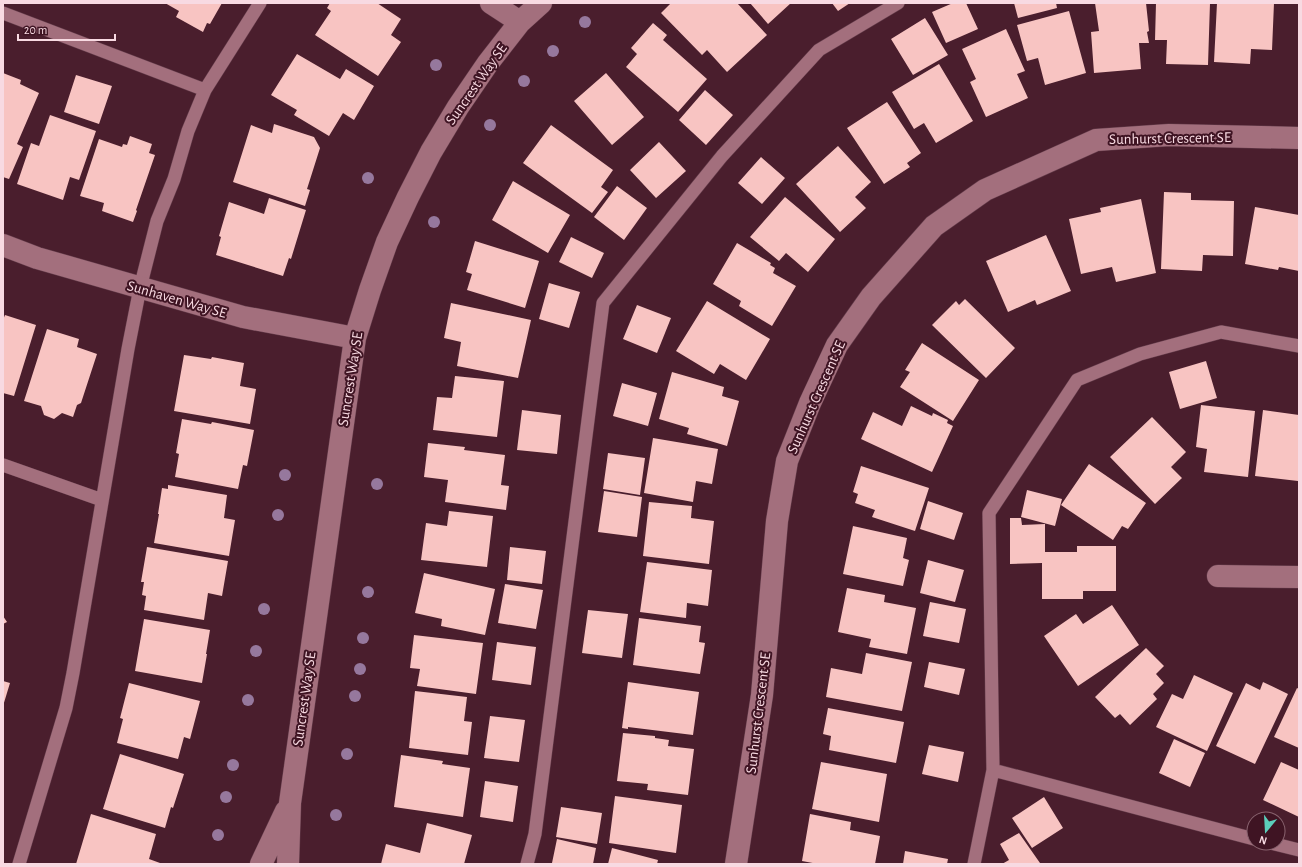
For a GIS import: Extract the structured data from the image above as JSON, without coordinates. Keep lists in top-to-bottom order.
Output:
{
  "streets": {
    "street": ["Suncrest Way SE", "Sunhurst Crescent SE", "Sunhaven Way SE"]
  },
  "crossings": [
    ["Suncrest Way SE", "Sunhaven Way SE"]
  ],
  "scale_bar": "20 m",
  "north": "bottom"
}
